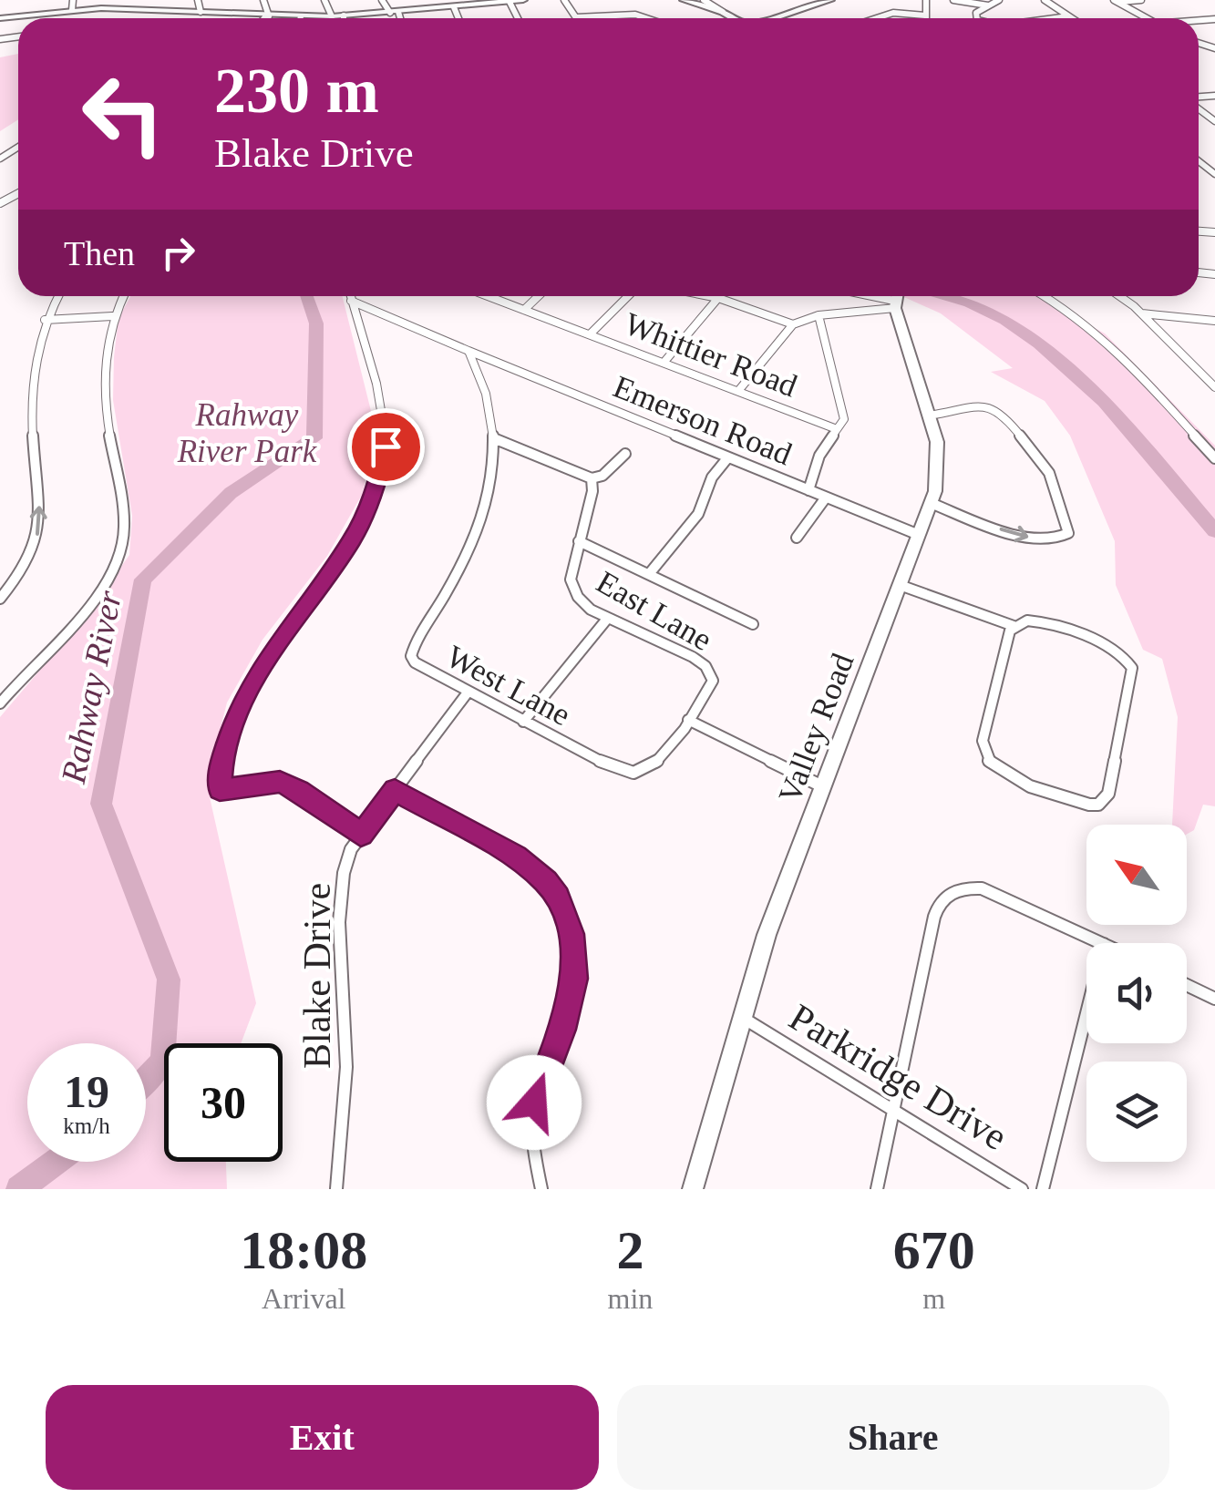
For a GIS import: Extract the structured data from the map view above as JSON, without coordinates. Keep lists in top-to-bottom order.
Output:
{
  "streets": {
    "main road": ["Valley Road"],
    "street": [
      "Whittier Road",
      "Emerson Road",
      "East Lane",
      "West Lane",
      "Blake Drive",
      "Parkridge Drive"
    ]
  },
  "crossings": [
    ["Emerson Road", "West Lane"],
    ["Emerson Road", "Valley Road"],
    ["East Lane", "West Lane"],
    ["West Lane", "Blake Drive"],
    ["Valley Road", "Parkridge Drive"]
  ],
  "water": ["Rahway River"],
  "parks": ["Rahway River Park"],
  "north": "top left",
  "page": {
    "turn": ["230 m", "Blake Drive"],
    "then": "Then",
    "speed": "19 km/h",
    "limit": "30",
    "eta": [
      "18:08",
      "Arrival",
      "2",
      "min",
      "670",
      "m"
    ],
    "buttons": ["Exit", "Share"]
  }
}
